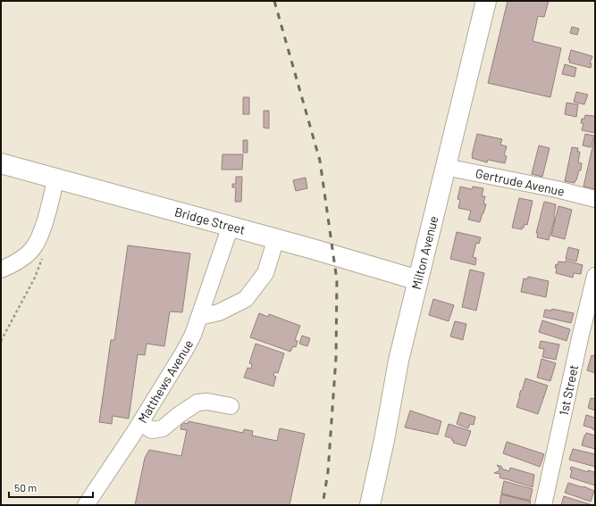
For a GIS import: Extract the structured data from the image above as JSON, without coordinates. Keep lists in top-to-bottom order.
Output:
{
  "streets": {
    "main road": ["Bridge Street", "Milton Avenue"],
    "street": ["Gertrude Avenue", "Matthews Avenue", "1st Street"]
  },
  "crossings": [
    ["Gertrude Avenue", "Milton Avenue"],
    ["Bridge Street", "Milton Avenue"],
    ["Bridge Street", "Matthews Avenue"]
  ],
  "scale_bar": "50 m"
}
